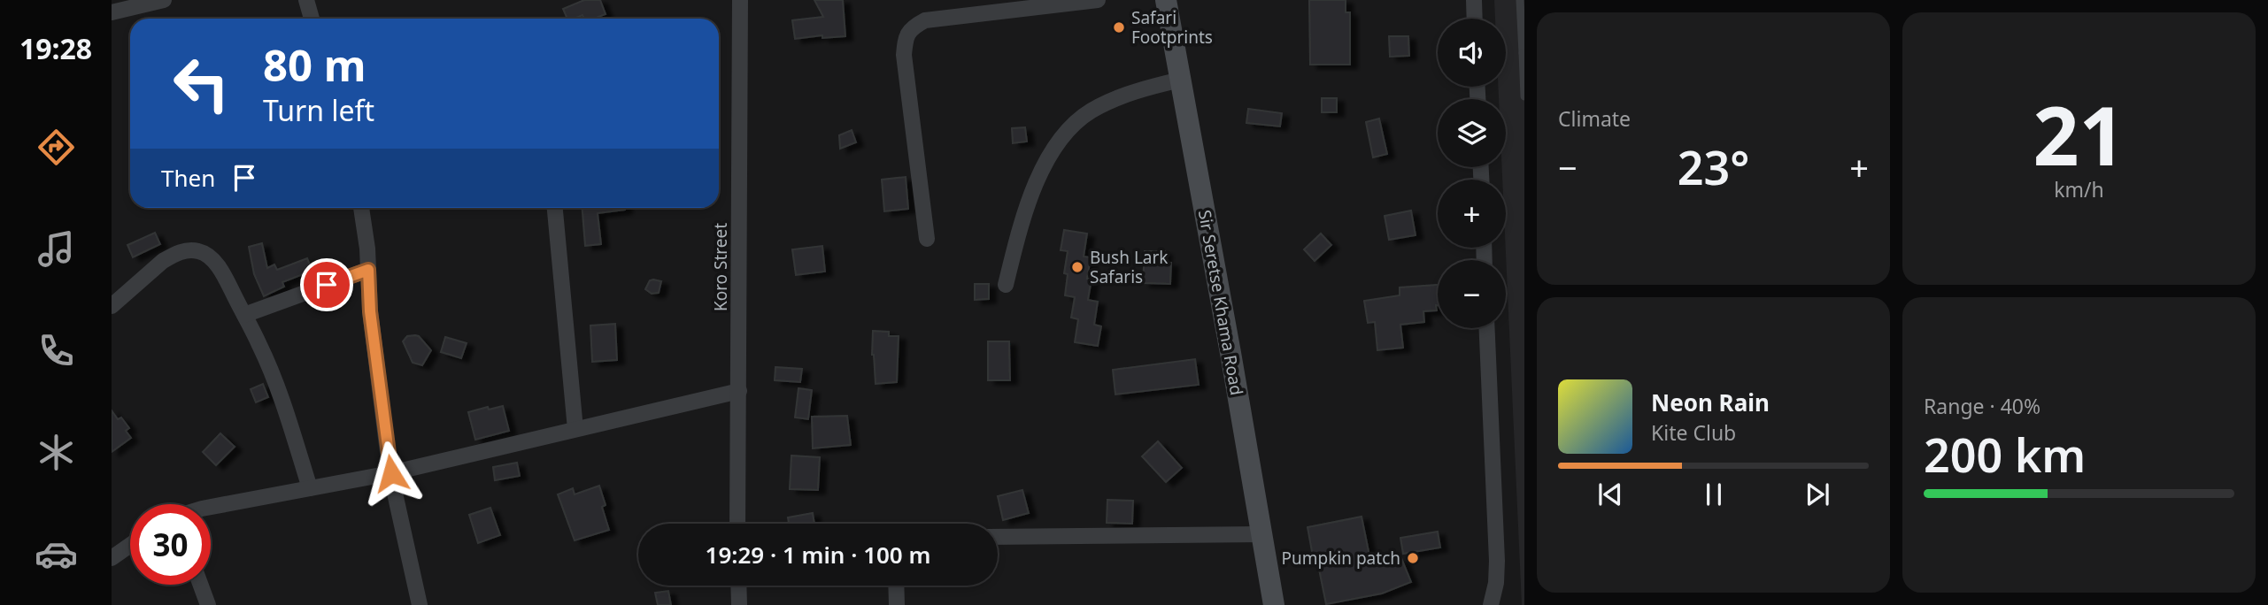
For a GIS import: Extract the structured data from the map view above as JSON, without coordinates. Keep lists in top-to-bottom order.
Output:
{
  "streets": {
    "main road": ["Sir Seretse Khama Road"],
    "street": ["Koro Street"]
  },
  "places": ["Safari Footprints", "Bush Lark Safaris", "Pumpkin patch"],
  "page": {
    "tabs": "19:28",
    "tile": [
      "Climate",
      ["21", "km/h"],
      ["Range · 40%", "200 km"]
    ],
    "map_buttons": ["+", "−"],
    "turn": ["80 m", "Turn left"],
    "heat": ["−", "23°", "+"],
    "then": "Then",
    "song": ["Neon Rain", "Kite Club"],
    "limit": "30",
    "trip": "19:29 · 1 min · 100 m"
  }
}
